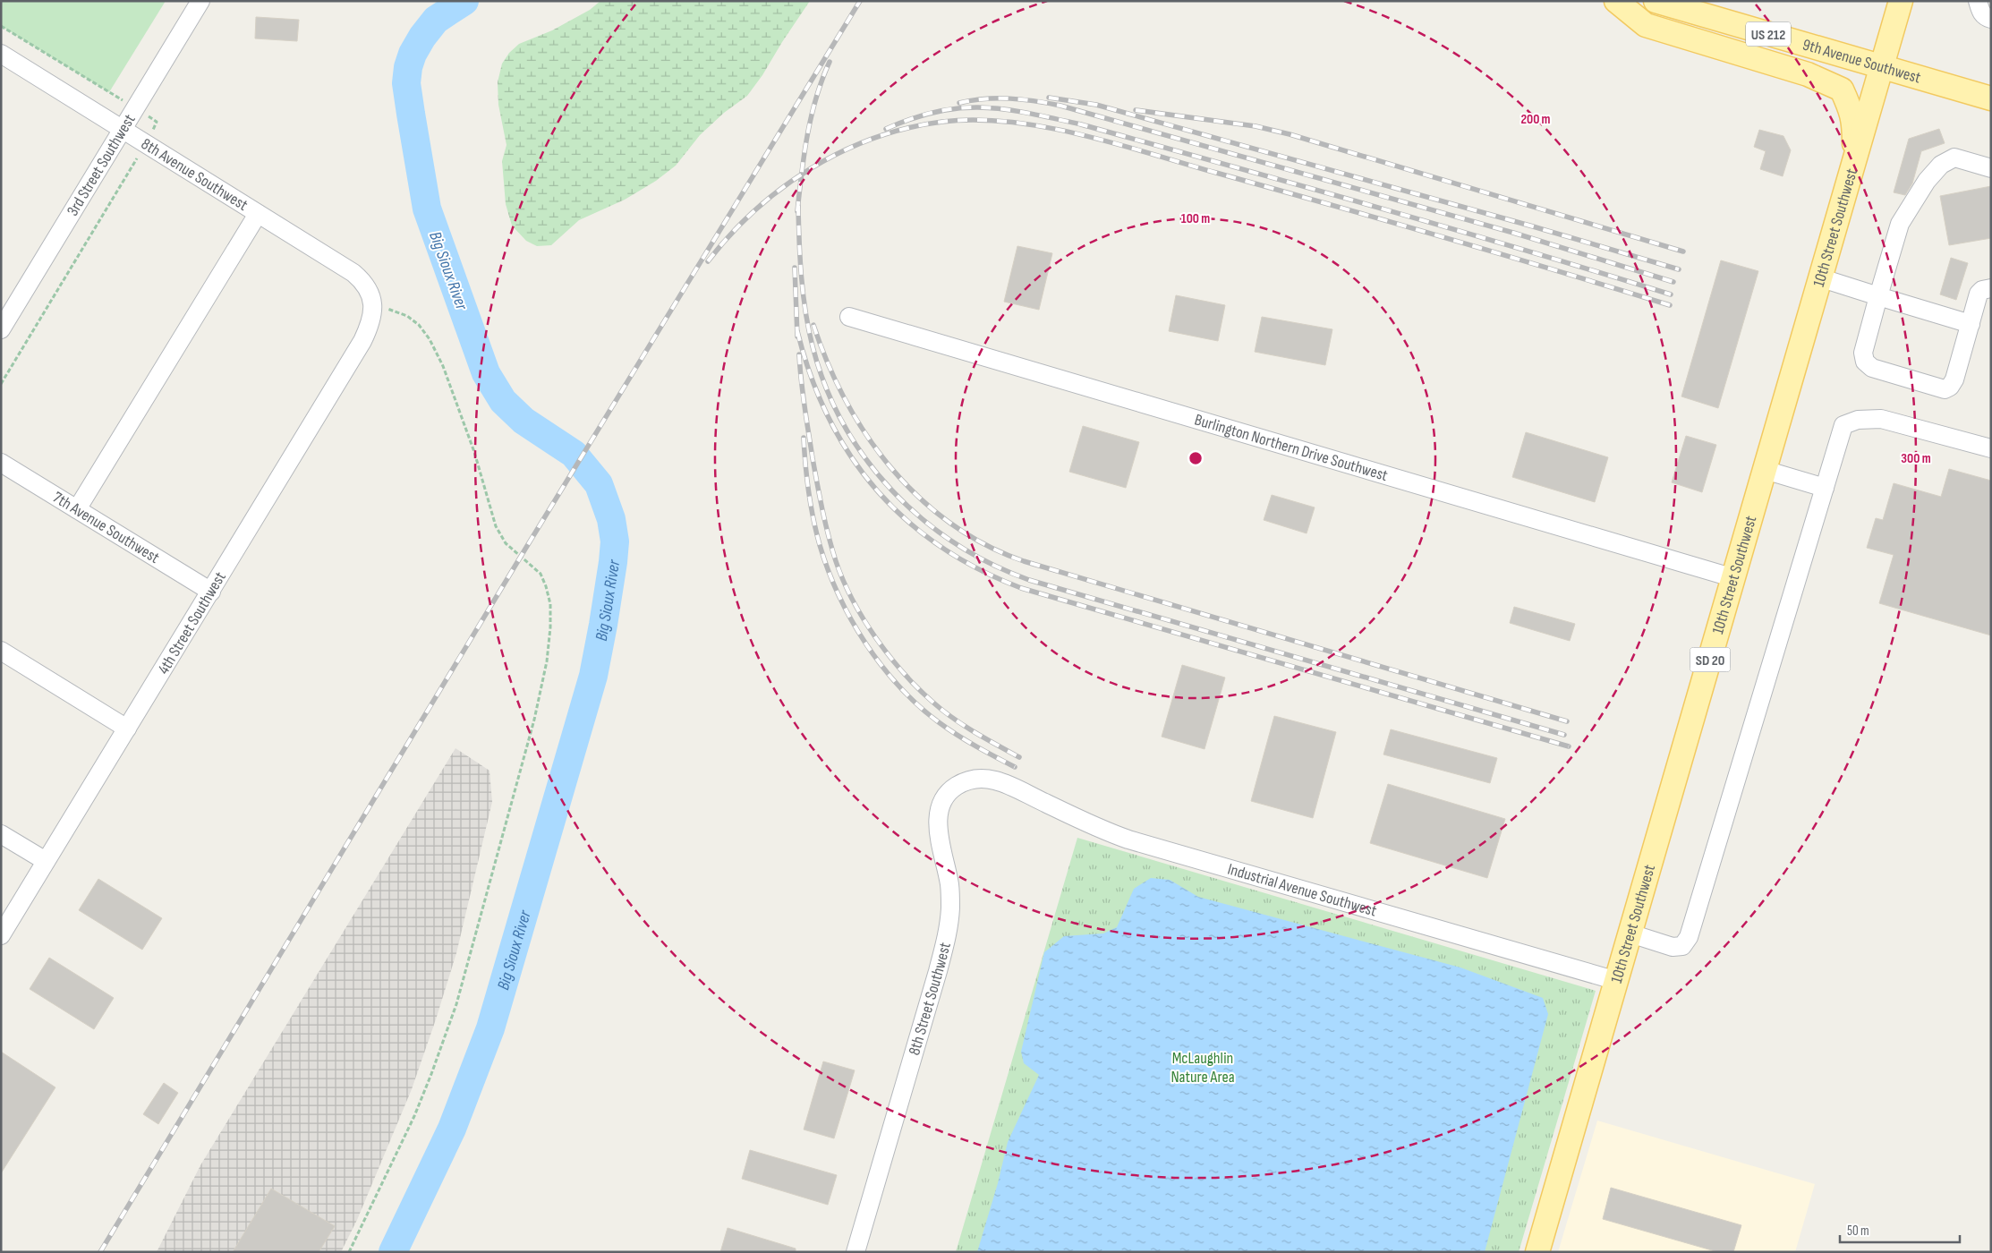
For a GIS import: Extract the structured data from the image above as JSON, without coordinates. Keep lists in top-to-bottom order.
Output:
{
  "streets": {
    "main road": [
      "US 212",
      "9th Avenue Southwest",
      "10th Street Southwest",
      "SD 20"
    ],
    "street": [
      "3rd Street Southwest",
      "8th Avenue Southwest",
      "Burlington Northern Drive Southwest",
      "7th Avenue Southwest",
      "4th Street Southwest",
      "Industrial Avenue Southwest",
      "8th Street Southwest"
    ]
  },
  "crossings": [
    ["9th Avenue Southwest", "10th Street Southwest"],
    ["3rd Street Southwest", "8th Avenue Southwest"],
    ["8th Avenue Southwest", "4th Street Southwest"],
    ["10th Street Southwest", "Burlington Northern Drive Southwest"],
    ["10th Street Southwest", "Industrial Avenue Southwest"],
    ["7th Avenue Southwest", "4th Street Southwest"],
    ["Industrial Avenue Southwest", "8th Street Southwest"]
  ],
  "water": ["Big Sioux River"],
  "parks": ["McLaughlin Nature Area"],
  "scale_bar": "50 m",
  "rings": ["200 m", "100 m", "300 m"]
}
